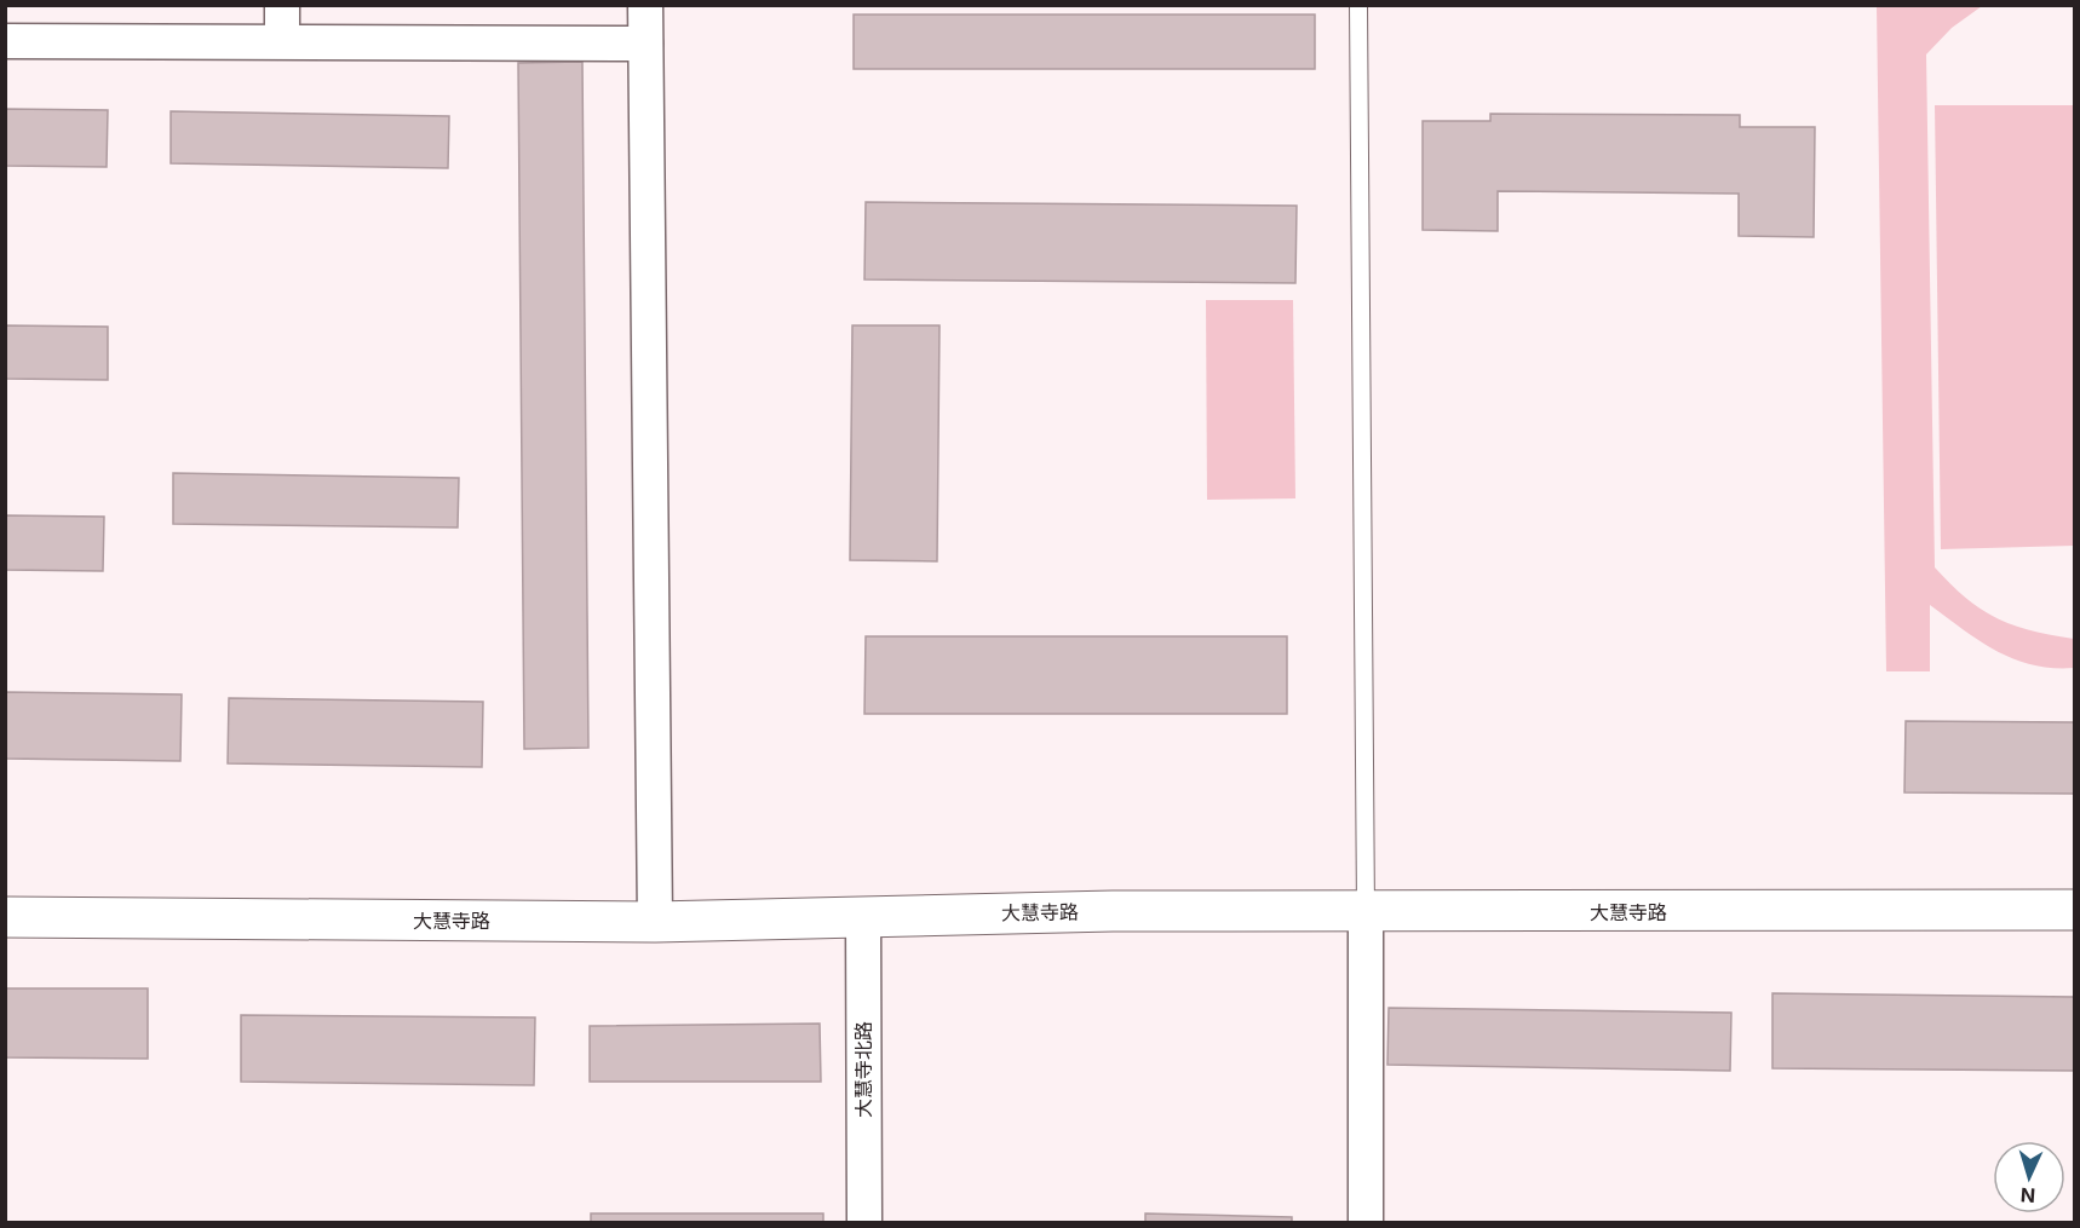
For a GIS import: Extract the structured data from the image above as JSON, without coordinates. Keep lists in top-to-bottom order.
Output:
{
  "streets": {
    "street": ["大慧寺路", "大慧寺北路"]
  },
  "crossings": [
    ["大慧寺路", "大慧寺北路"]
  ],
  "north": "bottom"
}
